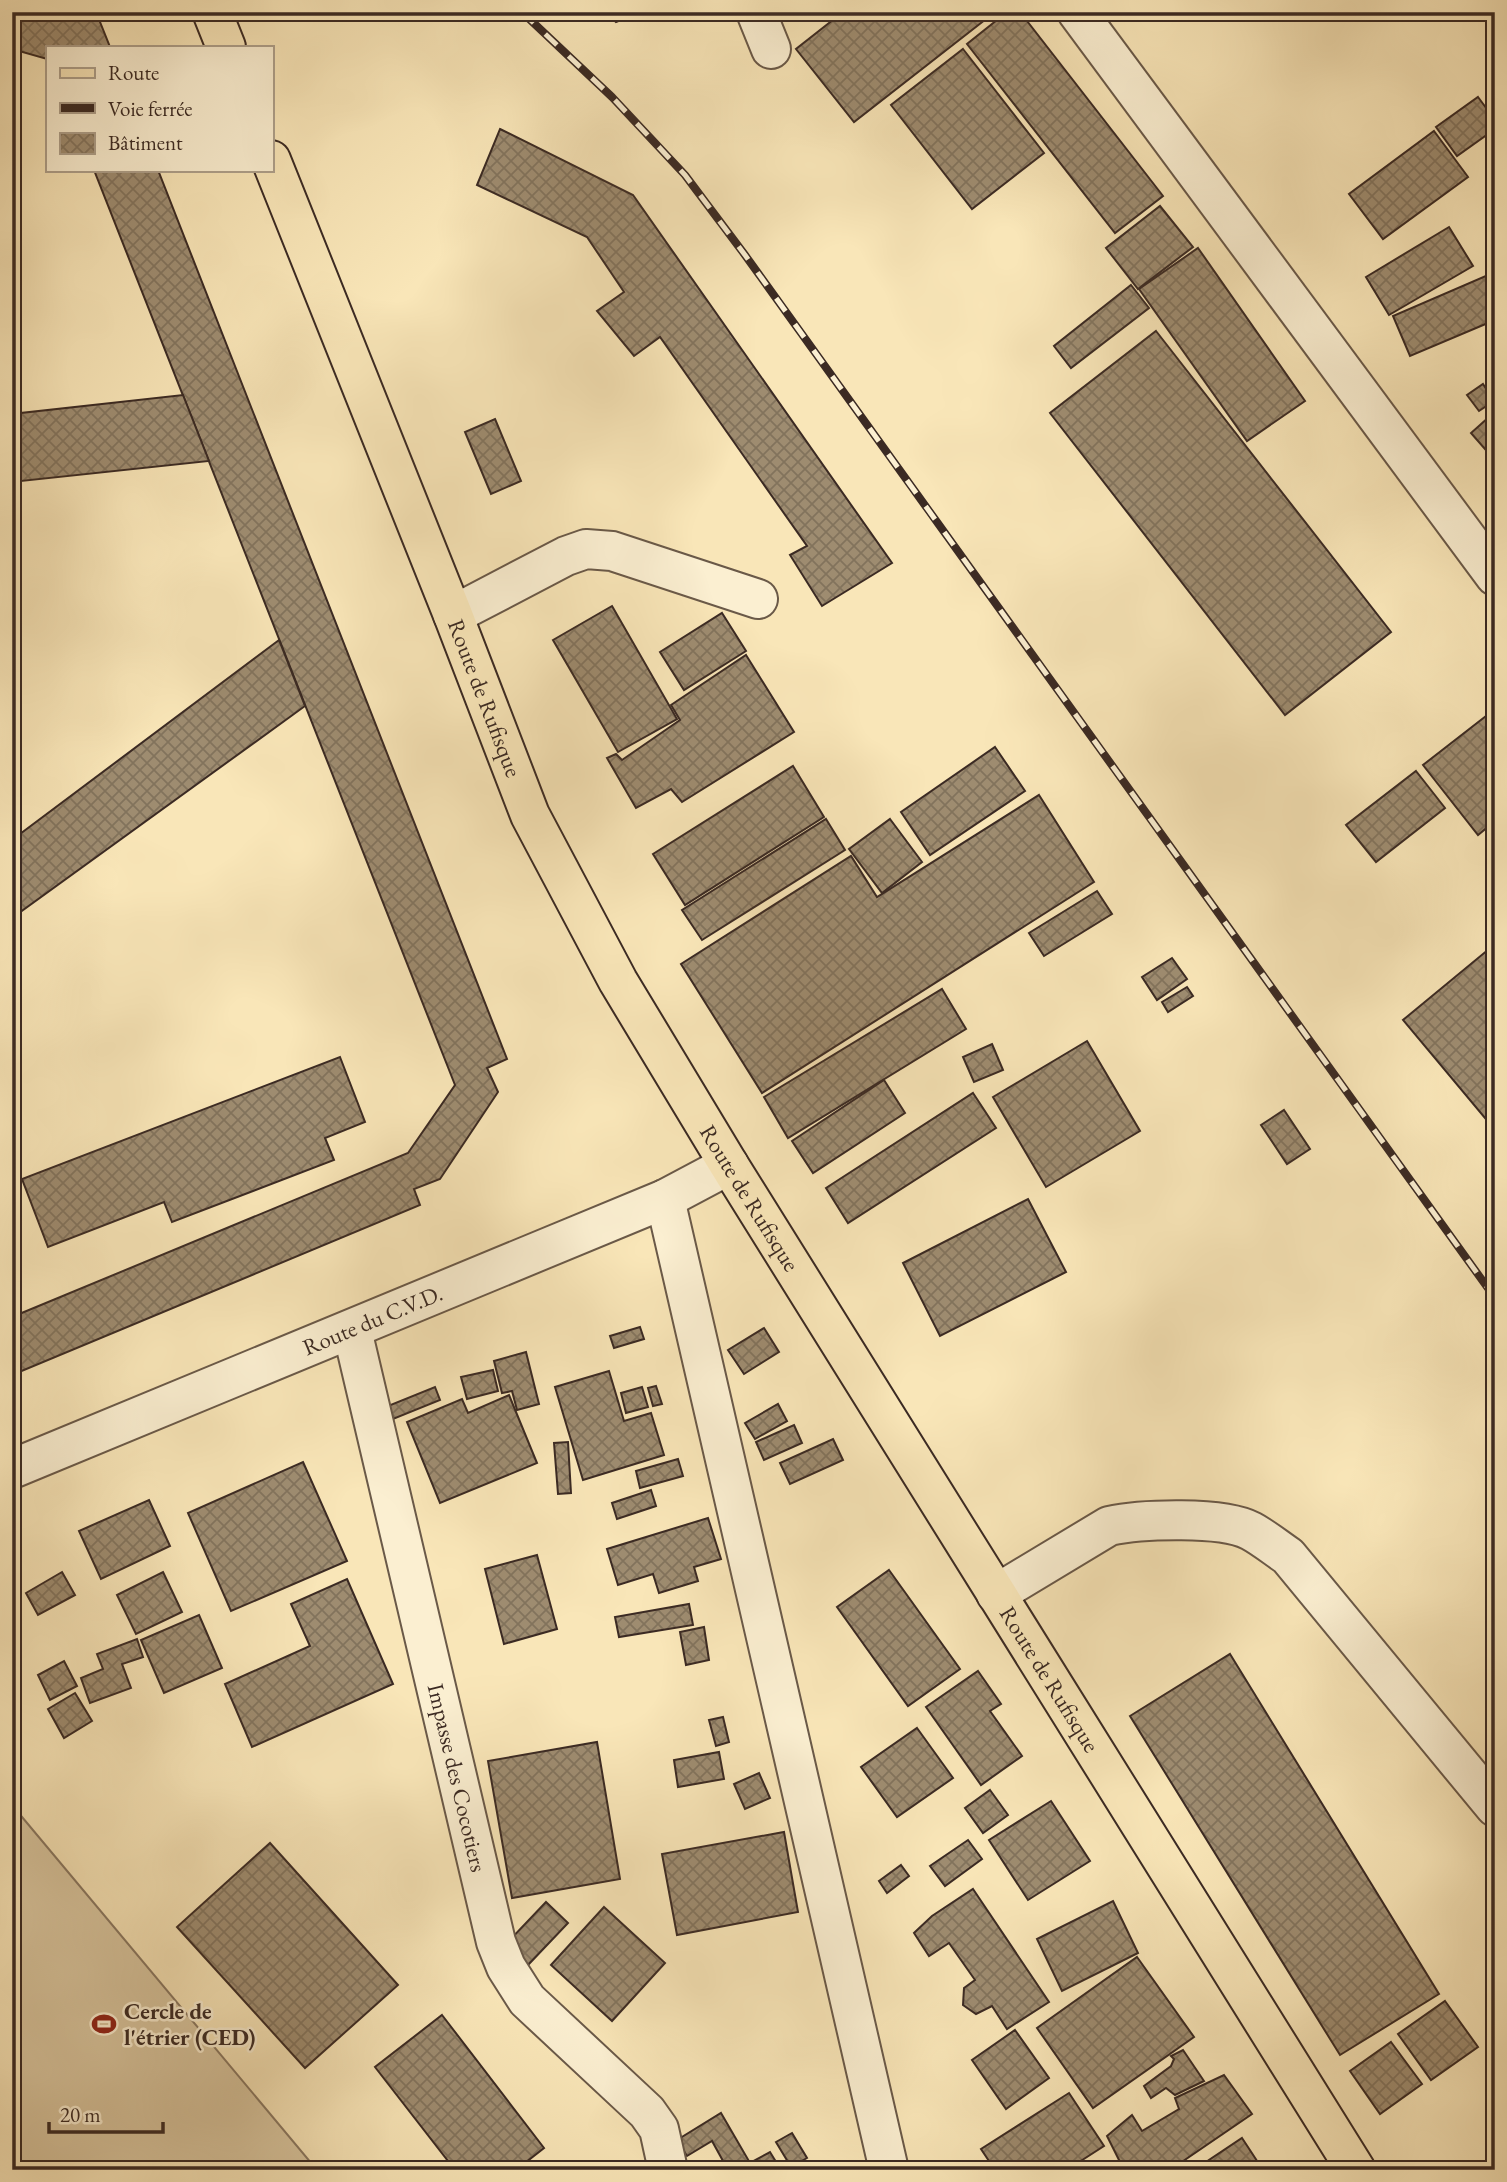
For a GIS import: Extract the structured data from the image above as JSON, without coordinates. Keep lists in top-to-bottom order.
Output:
{
  "streets": {
    "main road": ["Route de Rufisque"],
    "street": ["Route du C.V.D.", "Impasse des Cocotiers"]
  },
  "crossings": [
    ["Route de Rufisque", "Route du C.V.D."],
    ["Route du C.V.D.", "Impasse des Cocotiers"]
  ],
  "places": {
    "sports": ["Cercle de l'étrier (CED)"]
  },
  "legend": ["Route", "Voie ferrée", "Bâtiment"],
  "scale_bar": "20 m"
}
